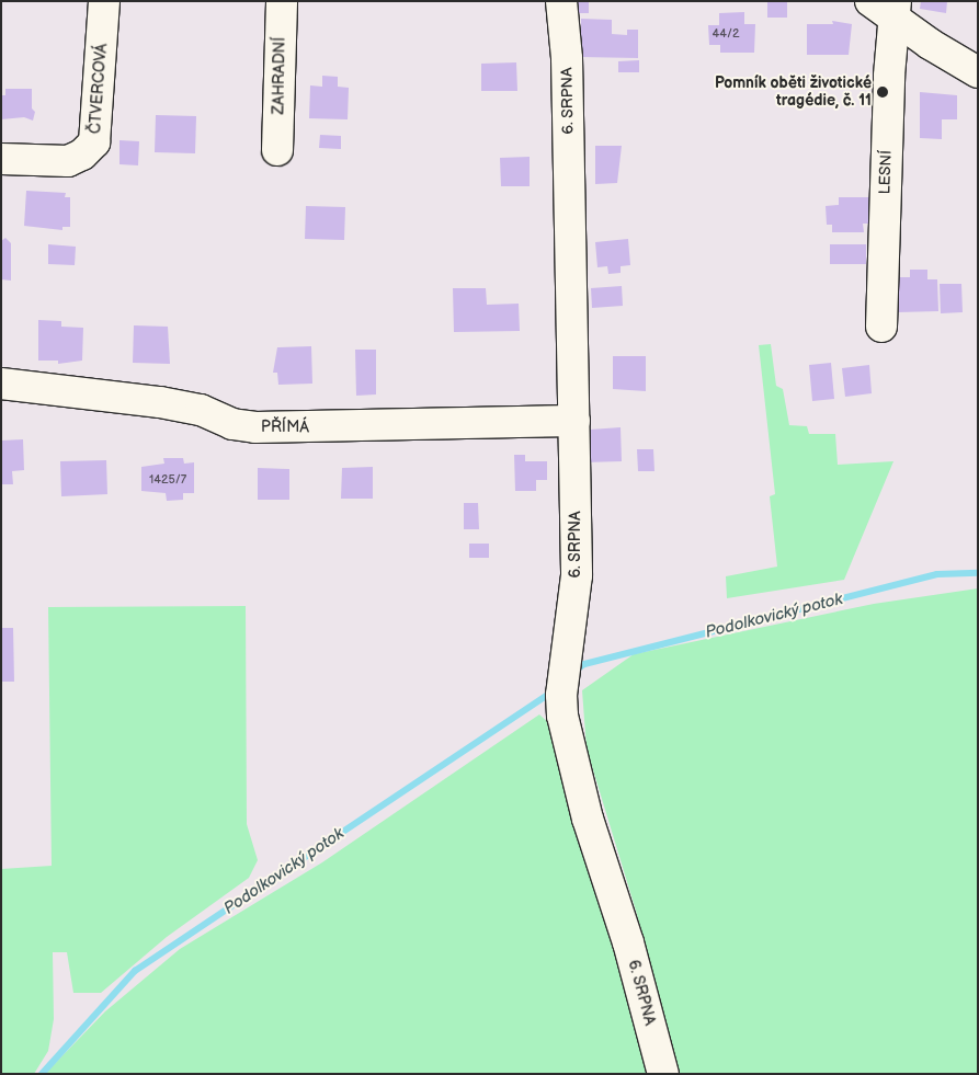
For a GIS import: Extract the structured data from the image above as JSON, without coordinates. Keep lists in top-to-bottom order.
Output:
{
  "streets": {
    "street": [
      "ZAHRADNÍ",
      "ČTVERCOVÁ",
      "6. SRPNA",
      "LESNÍ",
      "PŘÍMÁ"
    ]
  },
  "crossings": [
    ["6. SRPNA", "PŘÍMÁ"]
  ],
  "water": ["Podolkovický potok"],
  "places": ["Pomník oběti životické tragédie, č. 11"],
  "house_numbers": ["44/2", "1425/7"]
}
